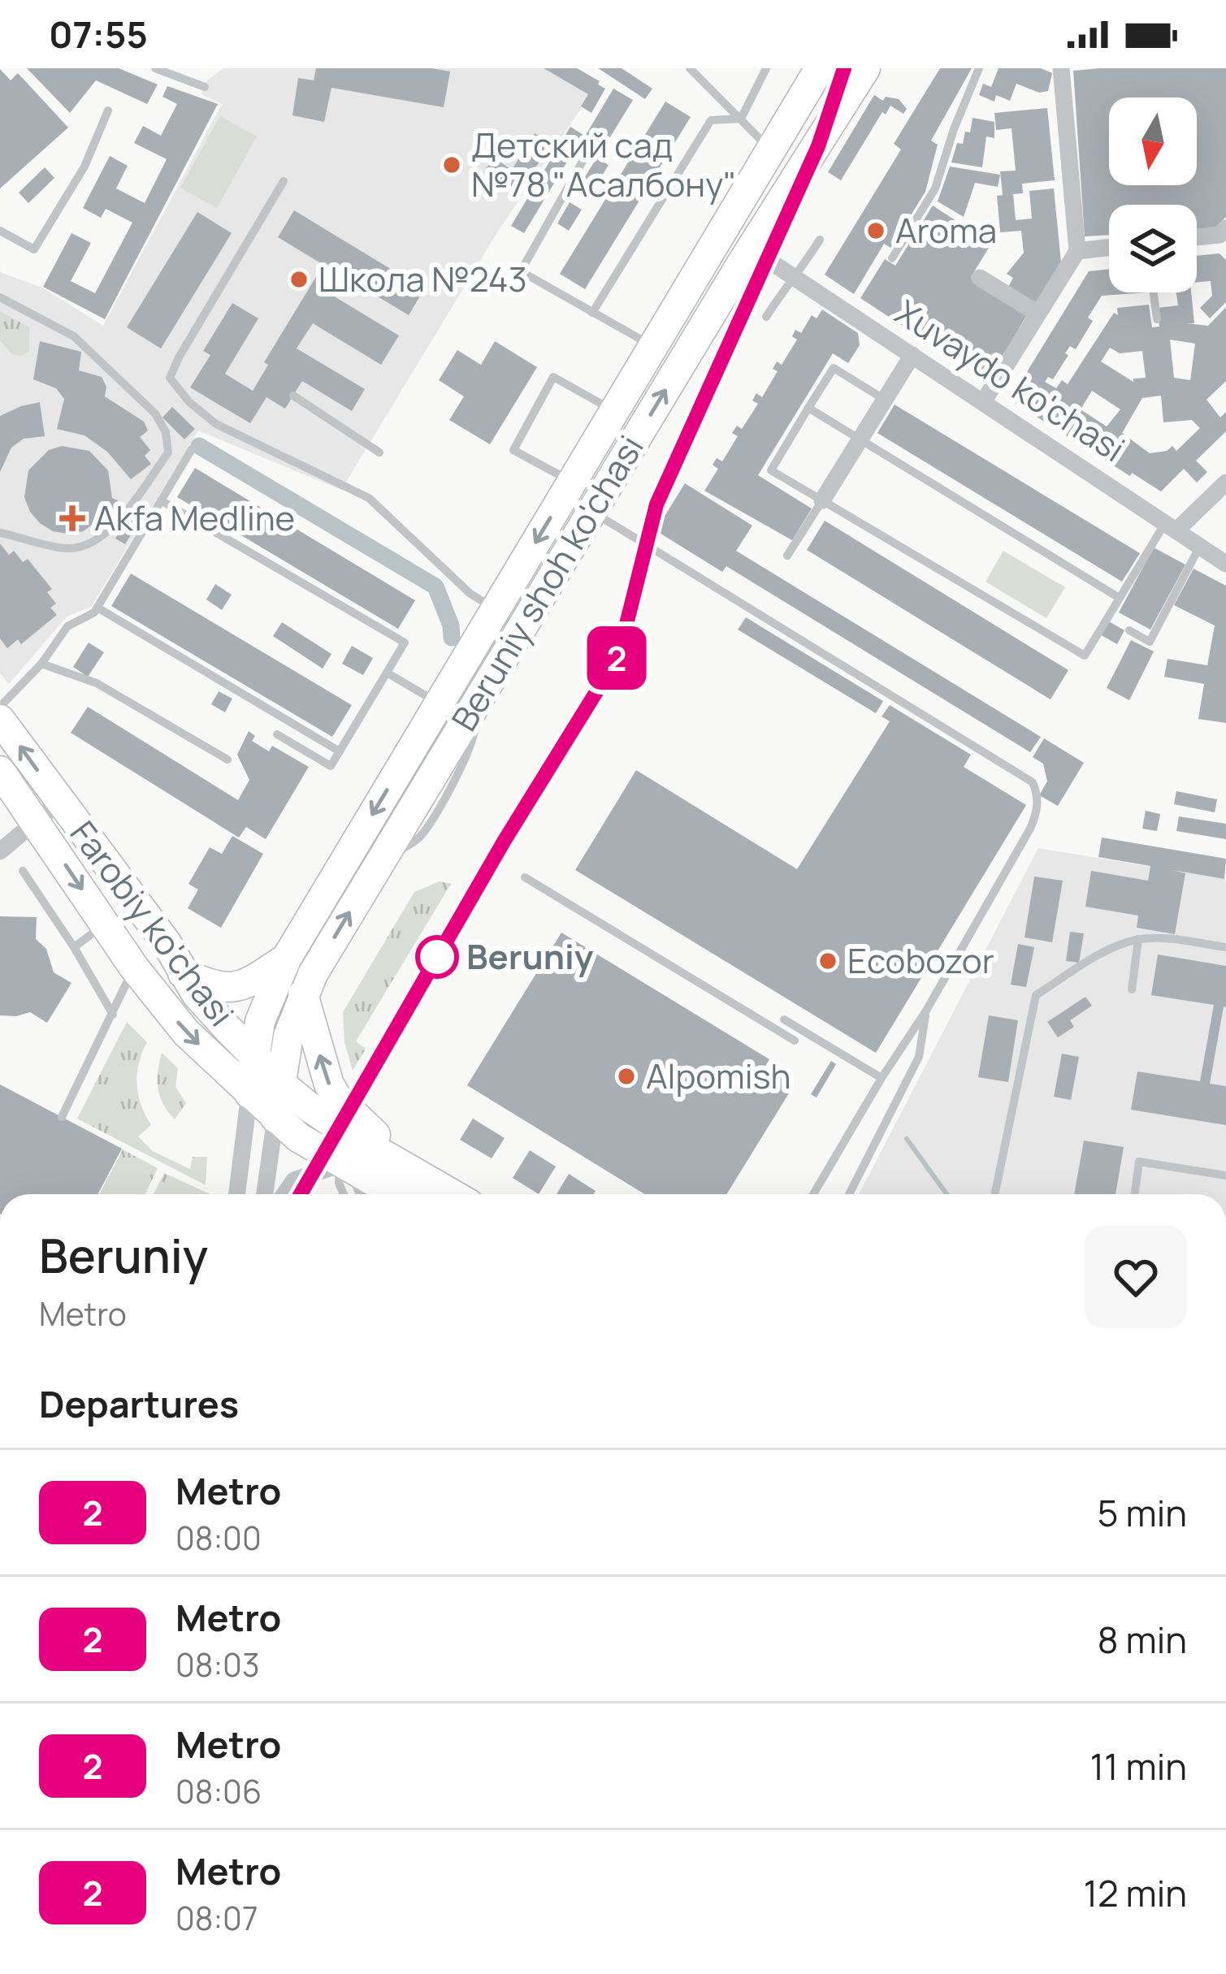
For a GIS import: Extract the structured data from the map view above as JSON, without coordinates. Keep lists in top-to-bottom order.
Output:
{
  "streets": {
    "main road": ["Beruniy shoh ko'chasi", "Farobiy ko'chasi"],
    "street": ["Xuvaydo ko'chasi"]
  },
  "crossings": [
    ["Xuvaydo ko'chasi", "Beruniy shoh ko'chasi"],
    ["Beruniy shoh ko'chasi", "Farobiy ko'chasi"]
  ],
  "places": {
    "other": [
      "Детский сад №78 \"Асалбону\"",
      "Aroma",
      "Школа №243",
      "Beruniy",
      "Ecobozor",
      "Alpomish"
    ],
    "health": ["Akfa Medline"]
  },
  "lines": ["metro line 2"],
  "north": "bottom",
  "page": {
    "status": "07:55",
    "on_map": "2",
    "heading": [
      ["Beruniy", "Metro"],
      "Departures"
    ],
    "list": [
      {
        "mark": "2",
        "name": "Metro",
        "note": "08:00",
        "value": "5 min"
      },
      {
        "mark": "2",
        "name": "Metro",
        "note": "08:03",
        "value": "8 min"
      },
      {
        "mark": "2",
        "name": "Metro",
        "note": "08:06",
        "value": "11 min"
      },
      {
        "mark": "2",
        "name": "Metro",
        "note": "08:07",
        "value": "12 min"
      }
    ]
  }
}
